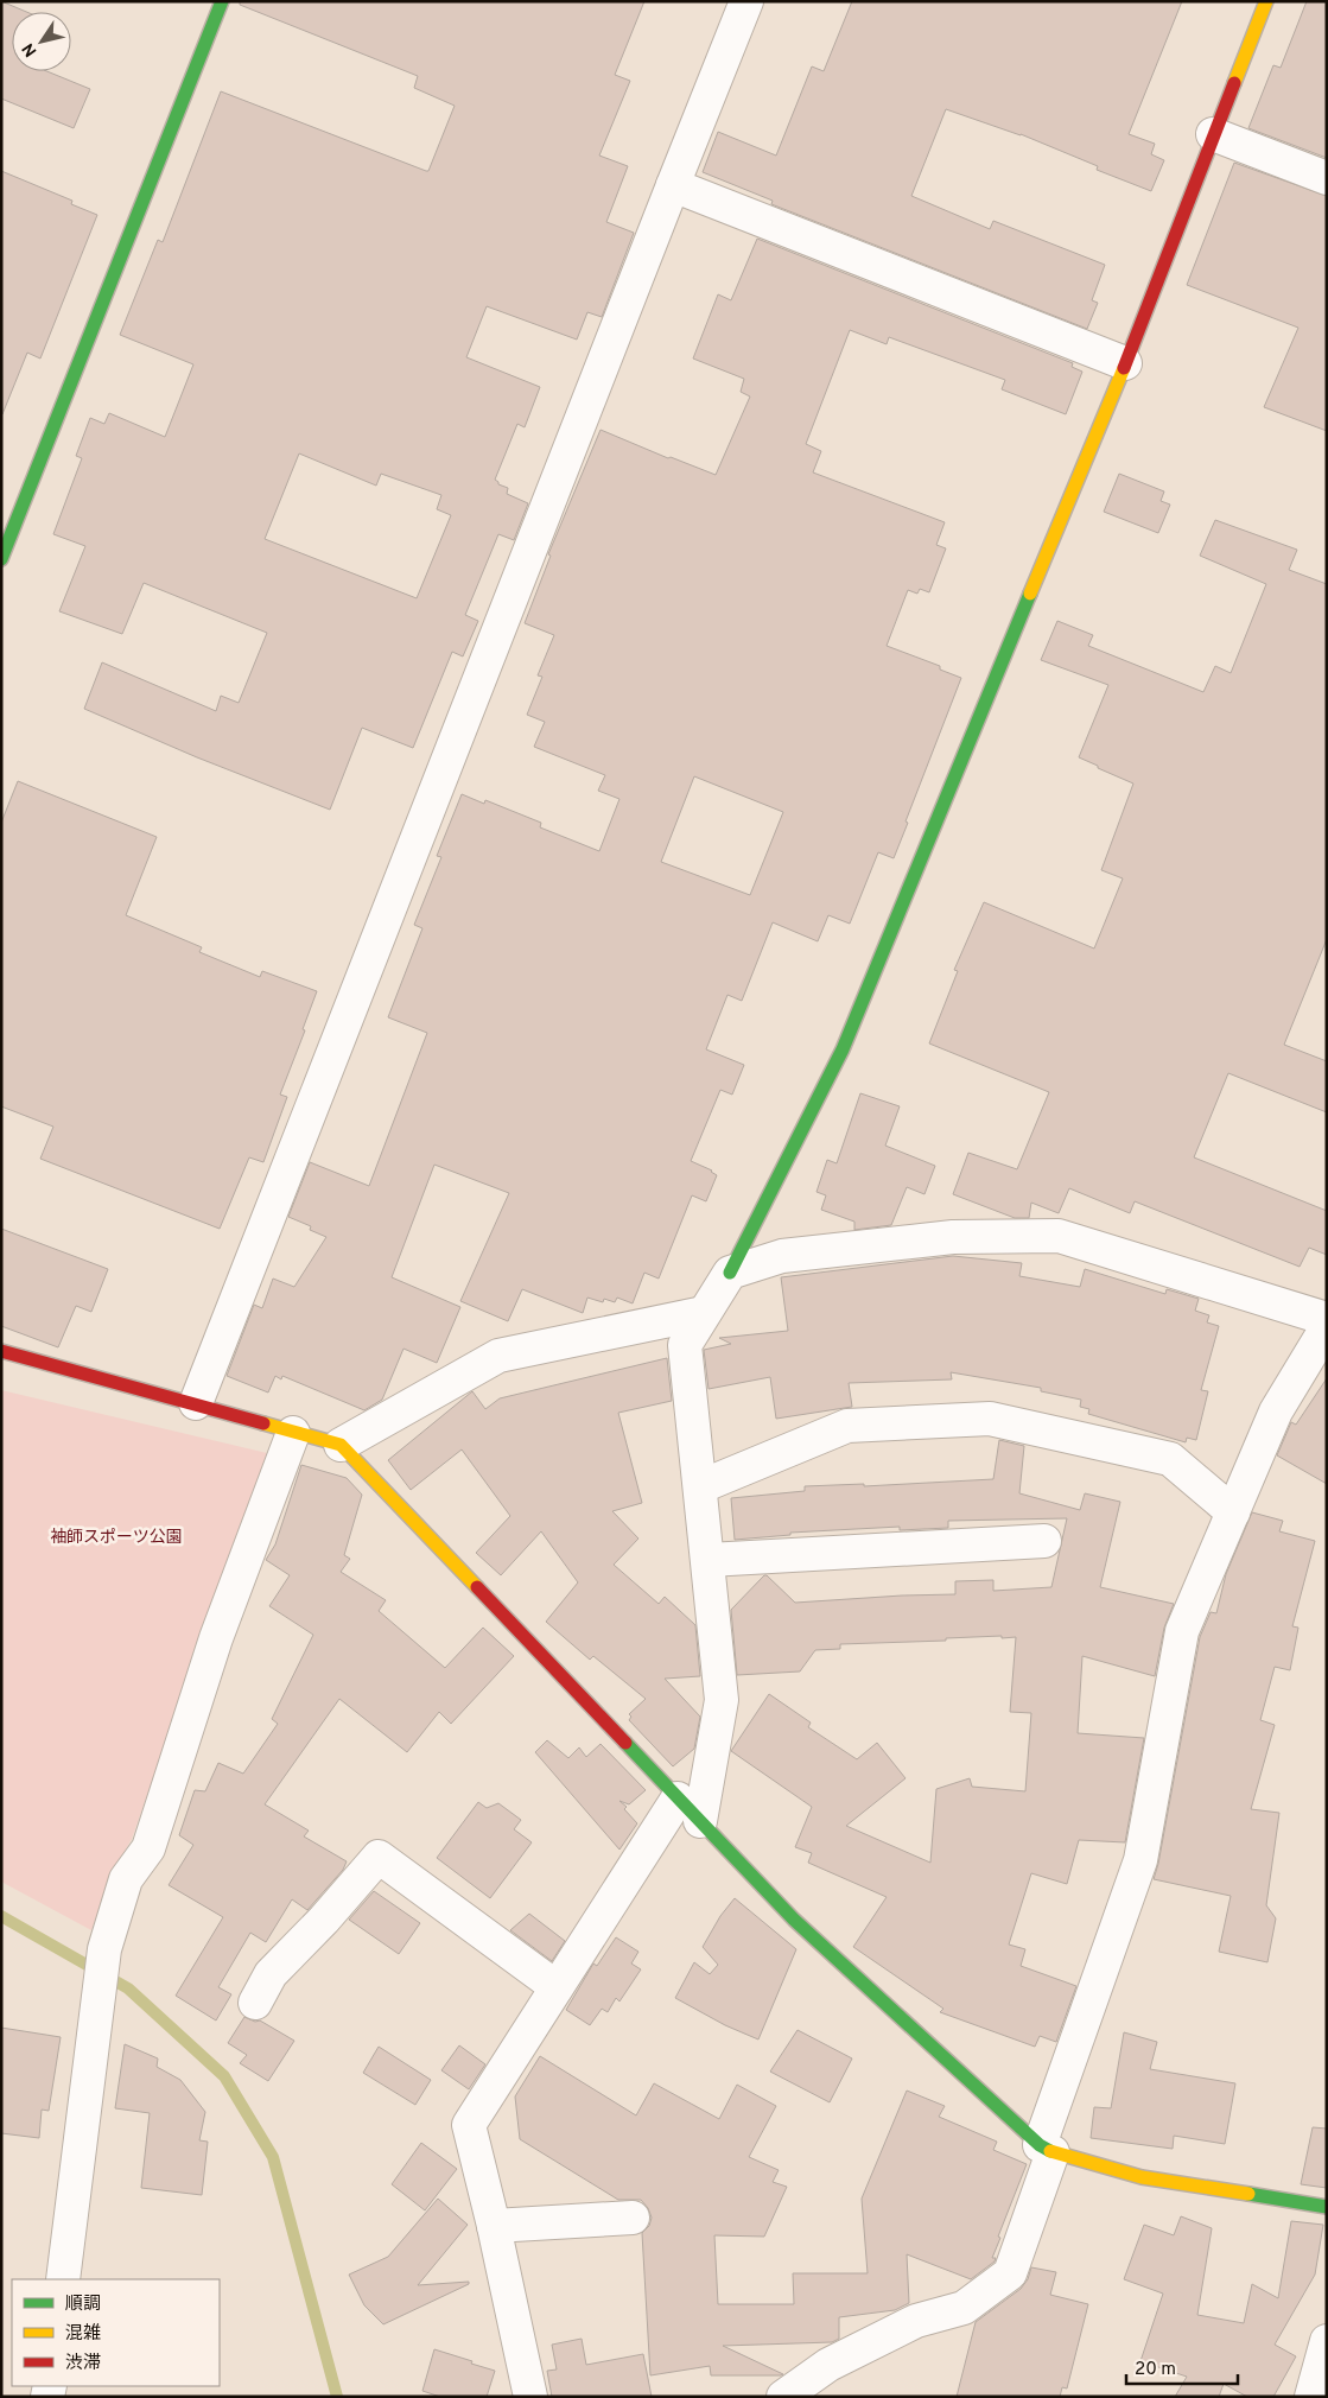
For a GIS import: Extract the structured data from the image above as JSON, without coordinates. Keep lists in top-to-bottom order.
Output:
{
  "parks": ["袖師スポーツ公園"],
  "legend": ["順調", "混雑", "渋滞"],
  "scale_bar": "20 m",
  "north": "bottom left"
}
